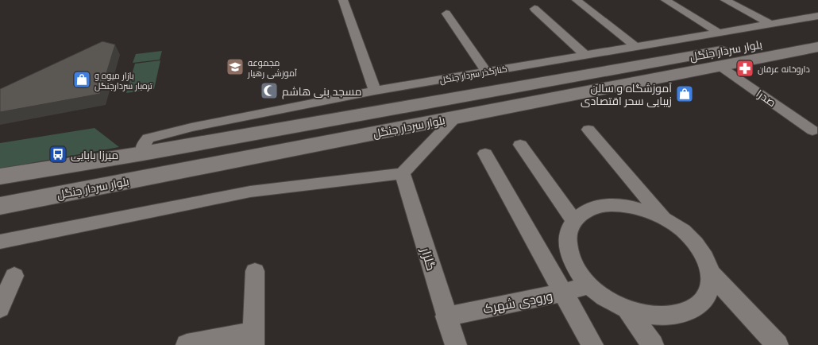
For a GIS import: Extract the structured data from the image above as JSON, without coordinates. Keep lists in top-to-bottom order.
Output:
{
  "streets": {
    "main road": ["بلوار سردار جنگل"],
    "street": [
      "کنارگذر سردار جنگل",
      "صدرا",
      "گلزار",
      "ورودی شهرک"
    ]
  },
  "crossings": [
    ["بلوار سردار جنگل", "کنارگذر سردار جنگل"],
    ["بلوار سردار جنگل", "صدرا"],
    ["گلزار", "ورودی شهرک"]
  ],
  "places": {
    "school or university": ["مجموعه آموزشی رهیار"],
    "pharmacy": ["داروخانه عرفان"],
    "shop": ["بازار میوه و تره‌بار سردارجنگل", "آموزشگاه و سالن زیبایی سحر اقتصادی"],
    "mosque": ["مسجد بنی هاشم"],
    "bus stop": ["میرزا بابایی"]
  }
}
